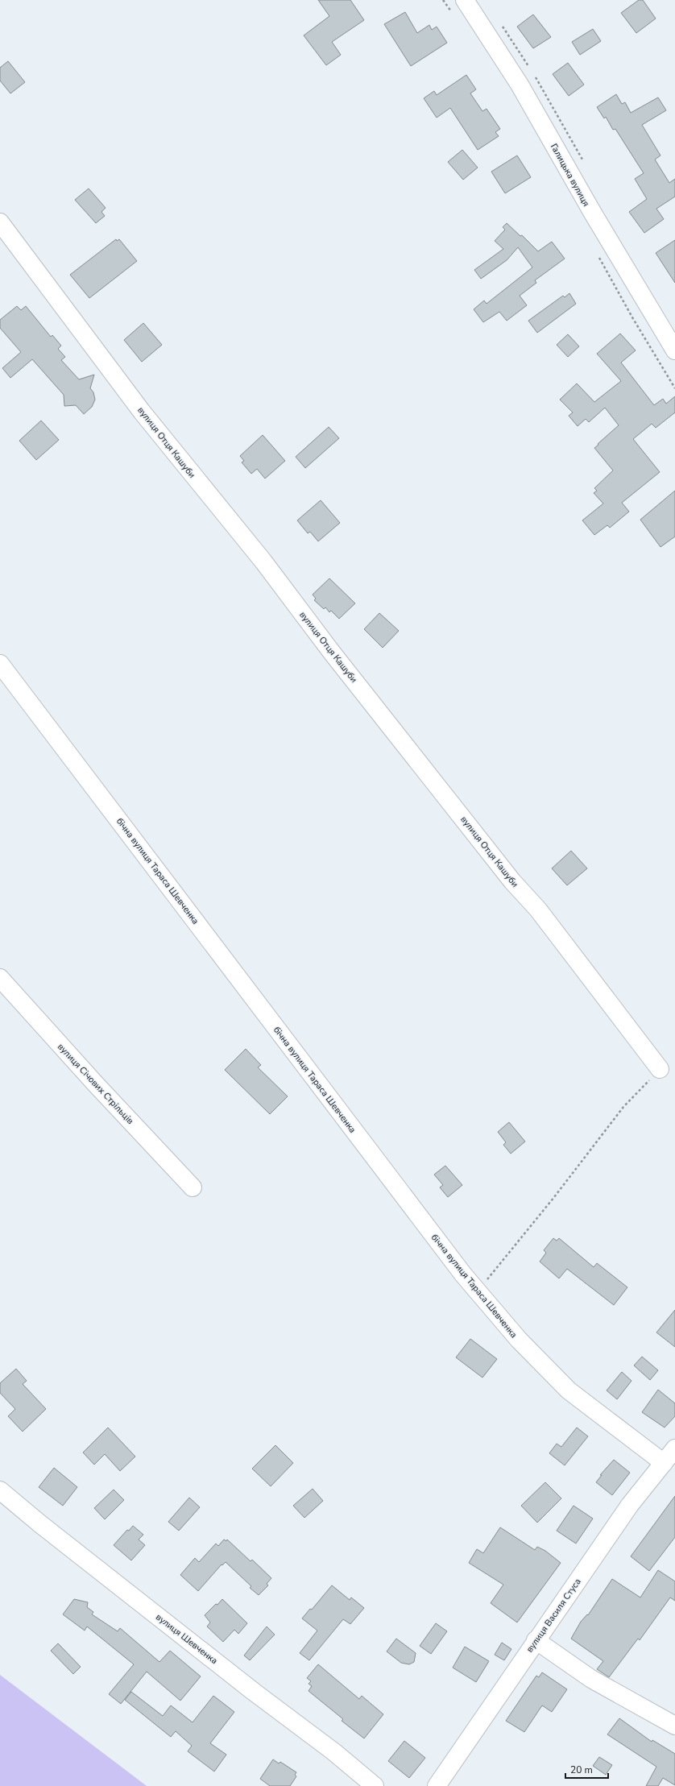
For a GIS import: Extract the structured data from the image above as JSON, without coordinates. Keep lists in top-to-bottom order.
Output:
{
  "streets": {
    "street": [
      "Галицька вулиця",
      "вулиця Отця Кашуби",
      "бічна вулиця Тараса Шевченка",
      "вулиця Січових Стрільців",
      "вулиця Василя Стуса",
      "вулиця Шевченка"
    ]
  },
  "crossings": [
    ["бічна вулиця Тараса Шевченка", "вулиця Василя Стуса"]
  ],
  "scale_bar": "20 m"
}
